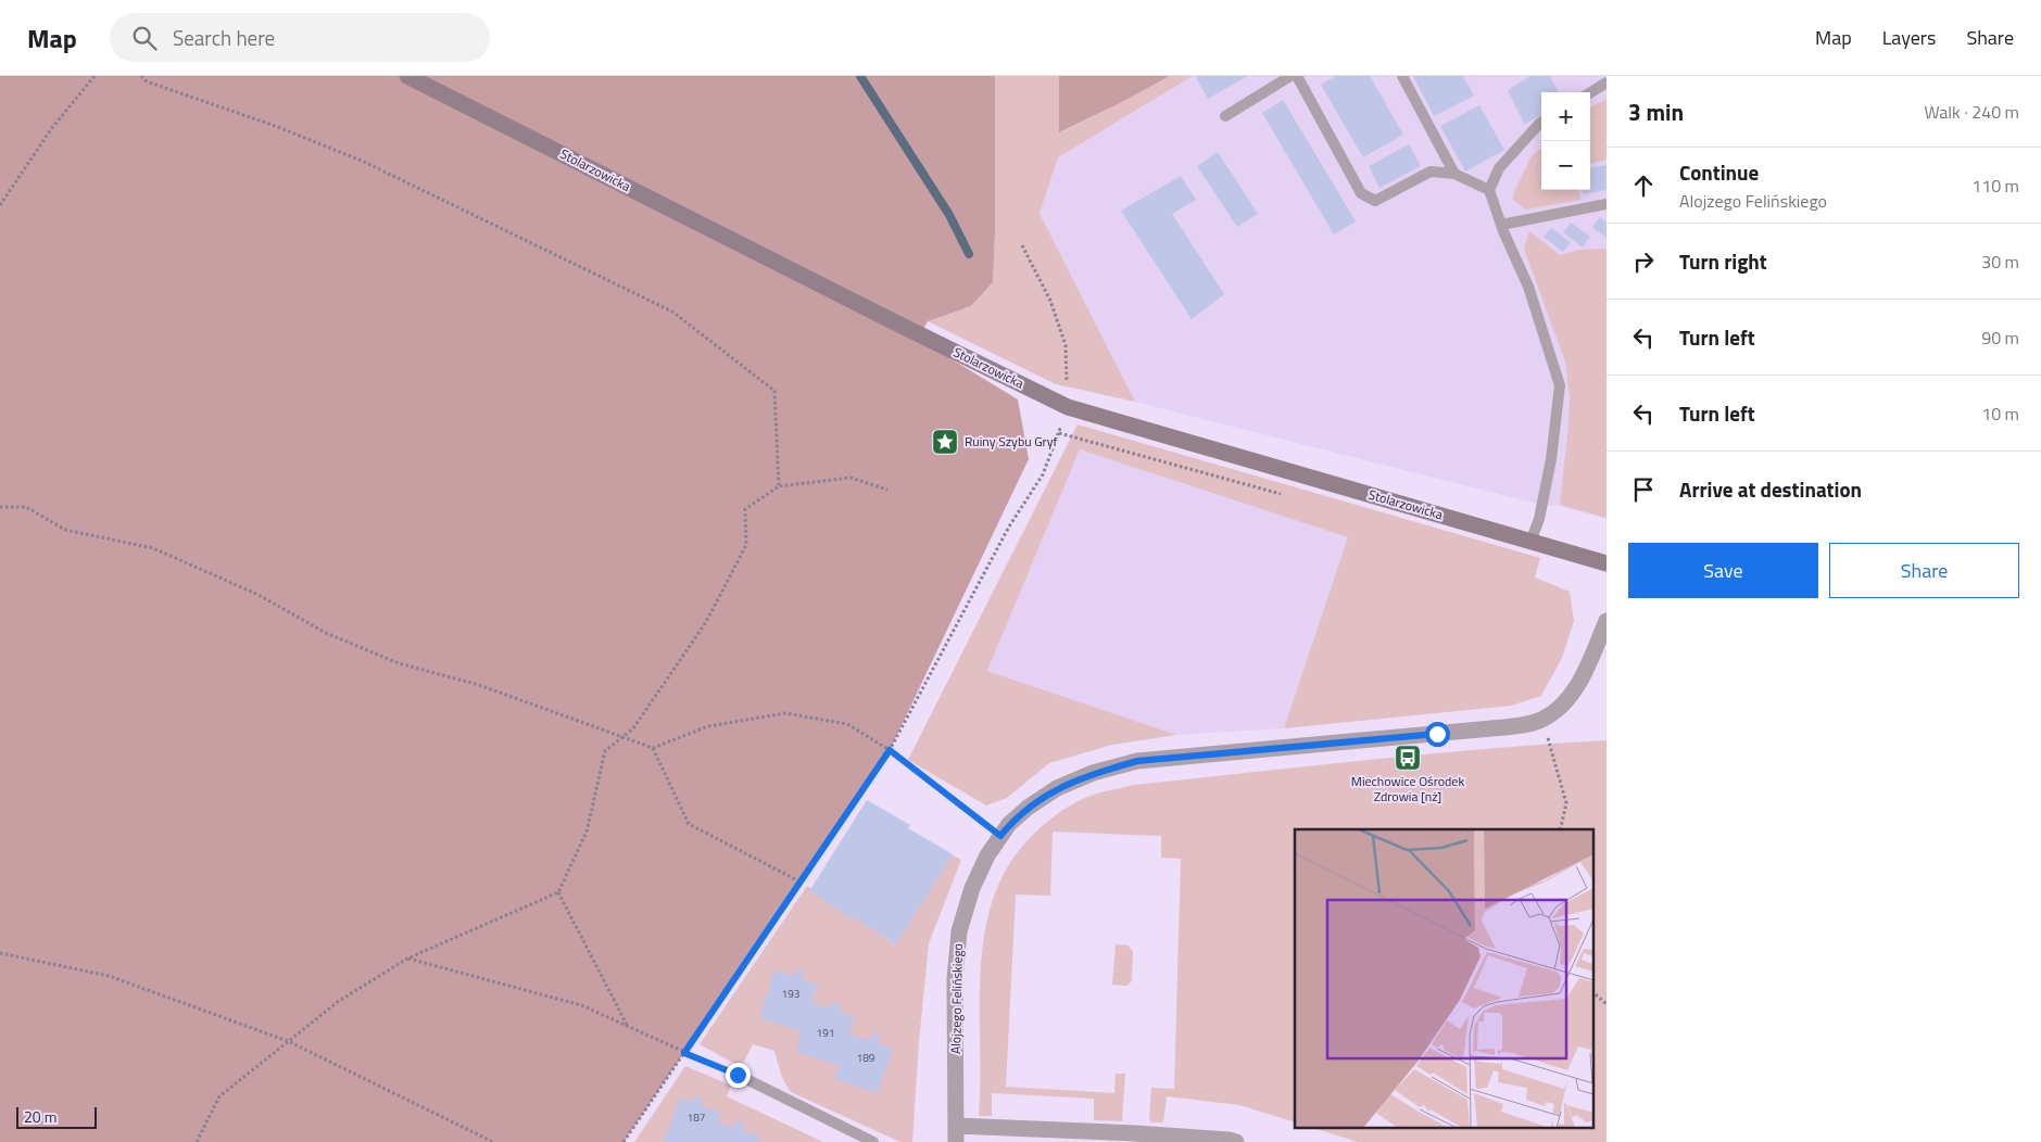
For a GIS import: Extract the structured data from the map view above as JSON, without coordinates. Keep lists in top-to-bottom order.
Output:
{
  "streets": {
    "street": ["Stolarzowicka", "Alojzego Felińskiego"]
  },
  "places": {
    "place": ["Ruiny Szybu Gryf"],
    "bus stop": ["Miechowice Ośrodek Zdrowia [nż]"]
  },
  "house_numbers": [
    "193",
    "191",
    "189",
    "187"
  ],
  "scale_bar": "20 m",
  "page": {
    "header": "Map",
    "search": "Search here",
    "nav": ["Map", "Layers", "Share"],
    "heading": ["3 min", "Walk · 240 m"],
    "map_buttons": ["+", "−"],
    "list": [
      ["Continue", "Alojzego Felińskiego", "110 m"],
      ["Turn right", "30 m"],
      ["Turn left", "90 m"],
      ["Turn left", "10 m"],
      "Arrive at destination"
    ],
    "buttons": ["Save", "Share"],
    "scale": "20 m"
  }
}
